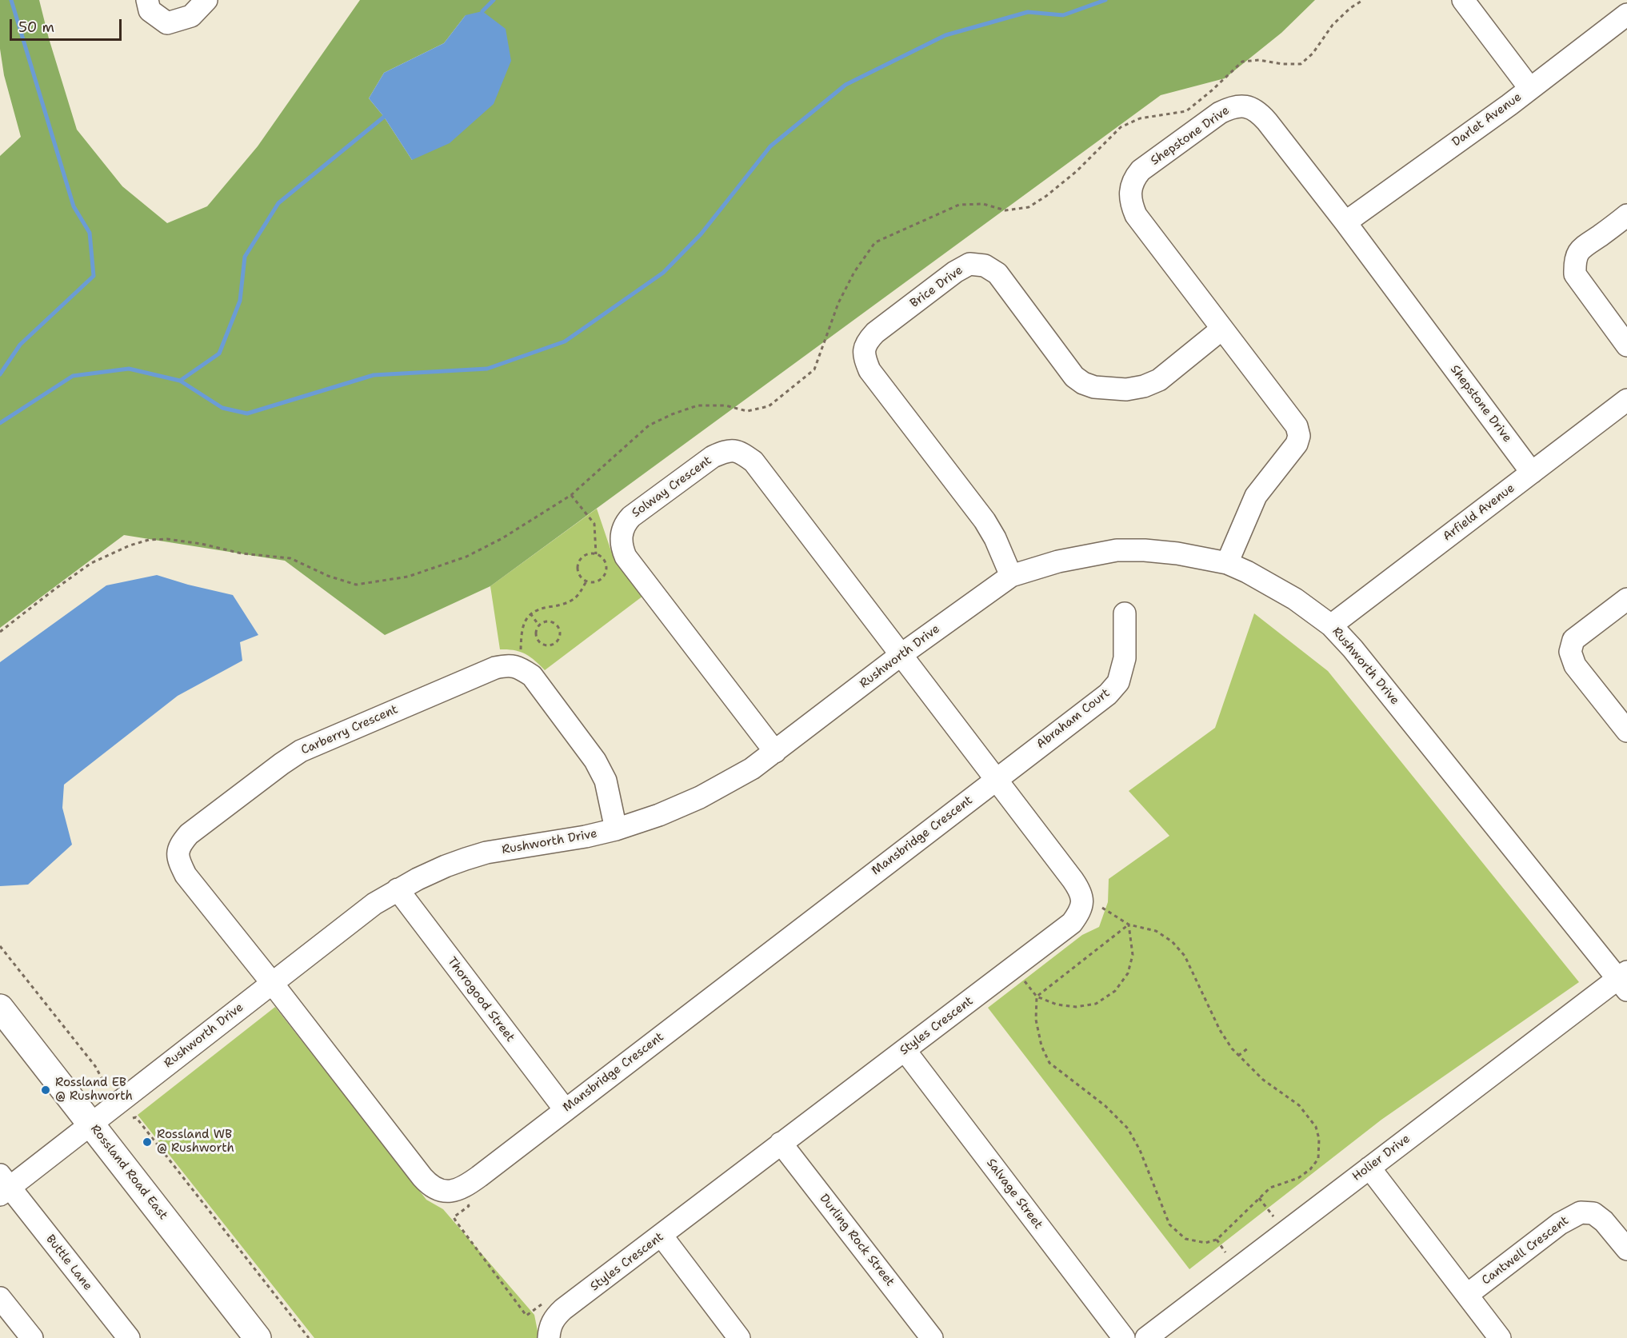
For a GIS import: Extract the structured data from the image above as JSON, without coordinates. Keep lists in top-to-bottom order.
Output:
{
  "streets": {
    "main road": ["Rossland Road East"],
    "street": [
      "Darlet Avenue",
      "Shepstone Drive",
      "Brice Drive",
      "Solway Crescent",
      "Arfield Avenue",
      "Rushworth Drive",
      "Abraham Court",
      "Carberry Crescent",
      "Mansbridge Crescent",
      "Thorogood Street",
      "Styles Crescent",
      "Holier Drive",
      "Salvage Street",
      "Durling Rock Street",
      "Cantwell Crescent",
      "Buttle Lane"
    ]
  },
  "crossings": [
    ["Darlet Avenue", "Shepstone Drive"],
    ["Shepstone Drive", "Brice Drive"],
    ["Shepstone Drive", "Arfield Avenue"],
    ["Shepstone Drive", "Rushworth Drive"],
    ["Brice Drive", "Rushworth Drive"],
    ["Solway Crescent", "Rushworth Drive"],
    ["Solway Crescent", "Styles Crescent"],
    ["Arfield Avenue", "Rushworth Drive"],
    ["Rushworth Drive", "Carberry Crescent"],
    ["Rushworth Drive", "Mansbridge Crescent"],
    ["Rushworth Drive", "Thorogood Street"],
    ["Rushworth Drive", "Styles Crescent"],
    ["Rushworth Drive", "Holier Drive"],
    ["Rushworth Drive", "Rossland Road East"],
    ["Rushworth Drive", "Buttle Lane"],
    ["Abraham Court", "Mansbridge Crescent"],
    ["Abraham Court", "Styles Crescent"],
    ["Carberry Crescent", "Mansbridge Crescent"],
    ["Mansbridge Crescent", "Thorogood Street"],
    ["Mansbridge Crescent", "Styles Crescent"],
    ["Styles Crescent", "Salvage Street"],
    ["Styles Crescent", "Durling Rock Street"]
  ],
  "places": ["Rossland EB @ Rushworth", "Rossland WB @ Rushworth"],
  "scale_bar": "50 m"
}
